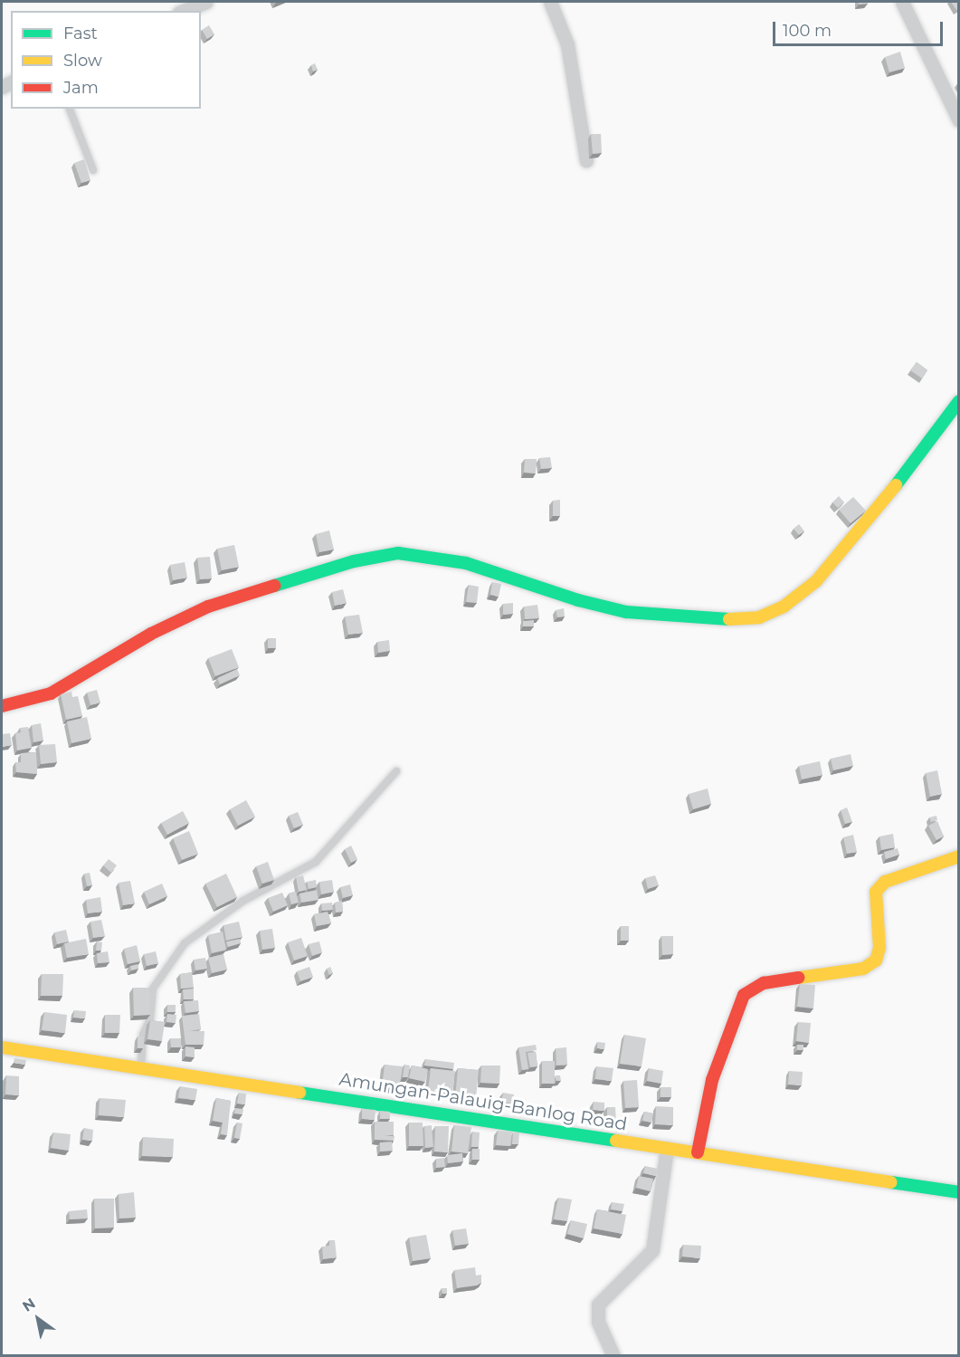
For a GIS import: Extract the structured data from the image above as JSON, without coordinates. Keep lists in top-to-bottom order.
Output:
{
  "streets": {
    "street": ["Amungan-Palauig-Banlog Road"]
  },
  "legend": ["Fast", "Slow", "Jam"],
  "scale_bar": "100 m",
  "north": "top left"
}
